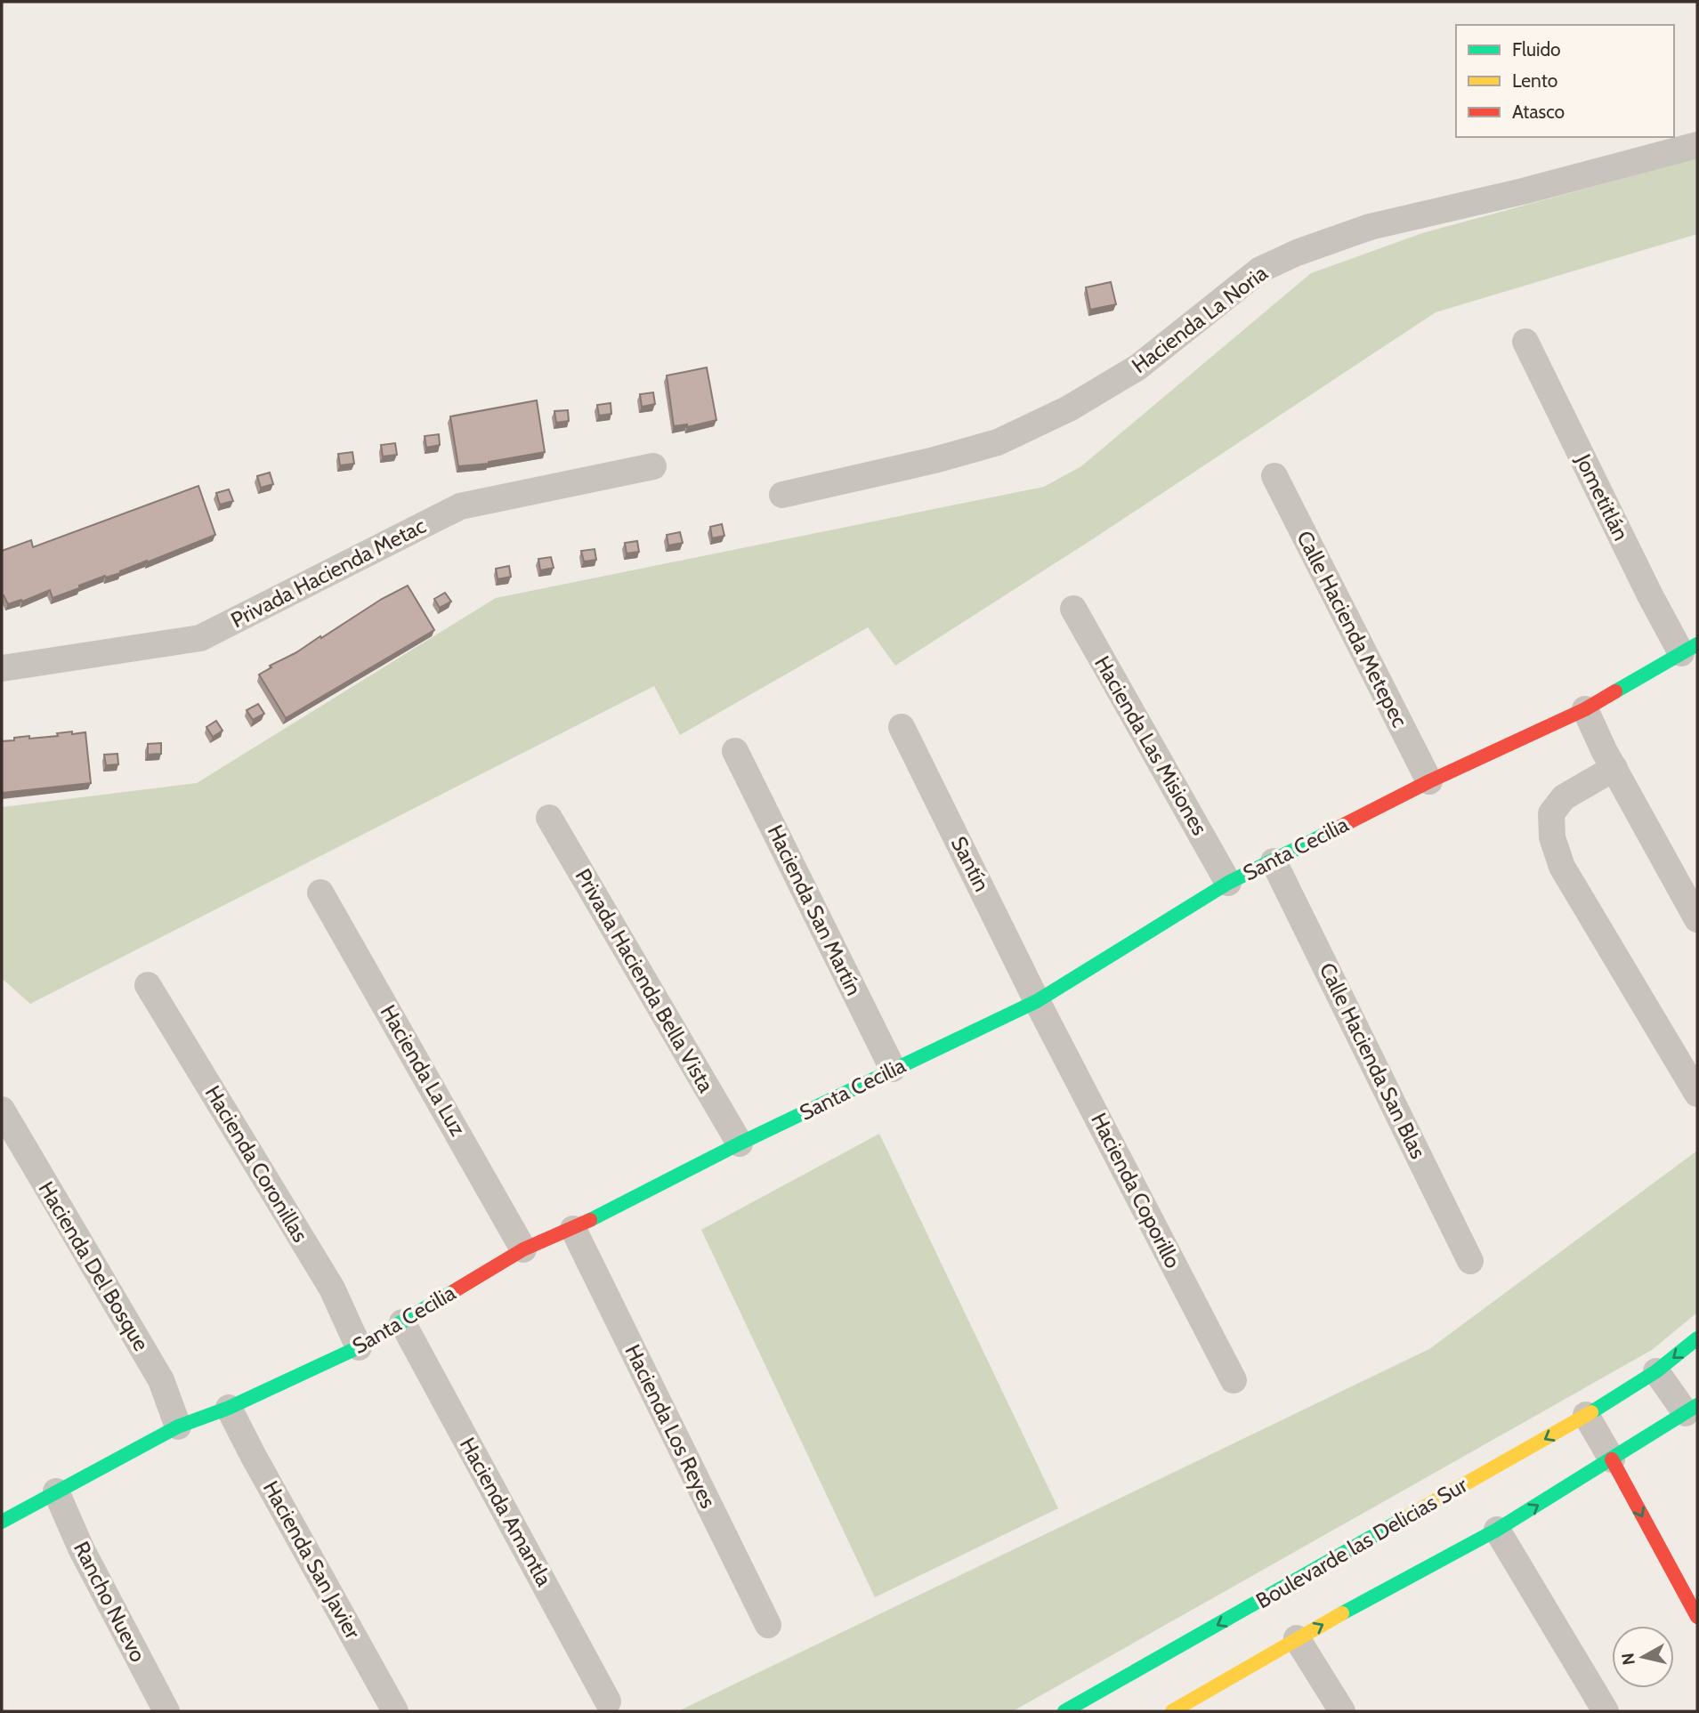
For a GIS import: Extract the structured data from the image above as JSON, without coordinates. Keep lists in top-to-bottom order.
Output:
{
  "streets": {
    "street": [
      "Hacienda La Noria",
      "Jometitlán",
      "Privada Hacienda Metac",
      "Calle Hacienda Metepec",
      "Hacienda Las Misiones",
      "Santa Cecilia",
      "Santín",
      "Hacienda San Martín",
      "Privada Hacienda Bella Vista",
      "Calle Hacienda San Blas",
      "Hacienda La Luz",
      "Hacienda Coronillas",
      "Hacienda Coporillo",
      "Hacienda Del Bosque",
      "Hacienda Los Reyes",
      "Hacienda Amantla",
      "Boulevarde las Delicias Sur",
      "Hacienda San Javier",
      "Rancho Nuevo"
    ]
  },
  "crossings": [
    ["Jometitlán", "Santa Cecilia"],
    ["Calle Hacienda Metepec", "Santa Cecilia"],
    ["Hacienda Las Misiones", "Santa Cecilia"],
    ["Santa Cecilia", "Santín"],
    ["Santa Cecilia", "Hacienda San Martín"],
    ["Santa Cecilia", "Privada Hacienda Bella Vista"],
    ["Santa Cecilia", "Calle Hacienda San Blas"],
    ["Santa Cecilia", "Hacienda La Luz"],
    ["Santa Cecilia", "Hacienda Coronillas"],
    ["Santa Cecilia", "Hacienda Coporillo"],
    ["Santa Cecilia", "Hacienda Del Bosque"],
    ["Santa Cecilia", "Hacienda Los Reyes"],
    ["Santa Cecilia", "Hacienda Amantla"],
    ["Santa Cecilia", "Hacienda San Javier"],
    ["Santa Cecilia", "Rancho Nuevo"],
    ["Santín", "Hacienda Coporillo"]
  ],
  "legend": ["Fluido", "Lento", "Atasco"],
  "north": "left"
}
